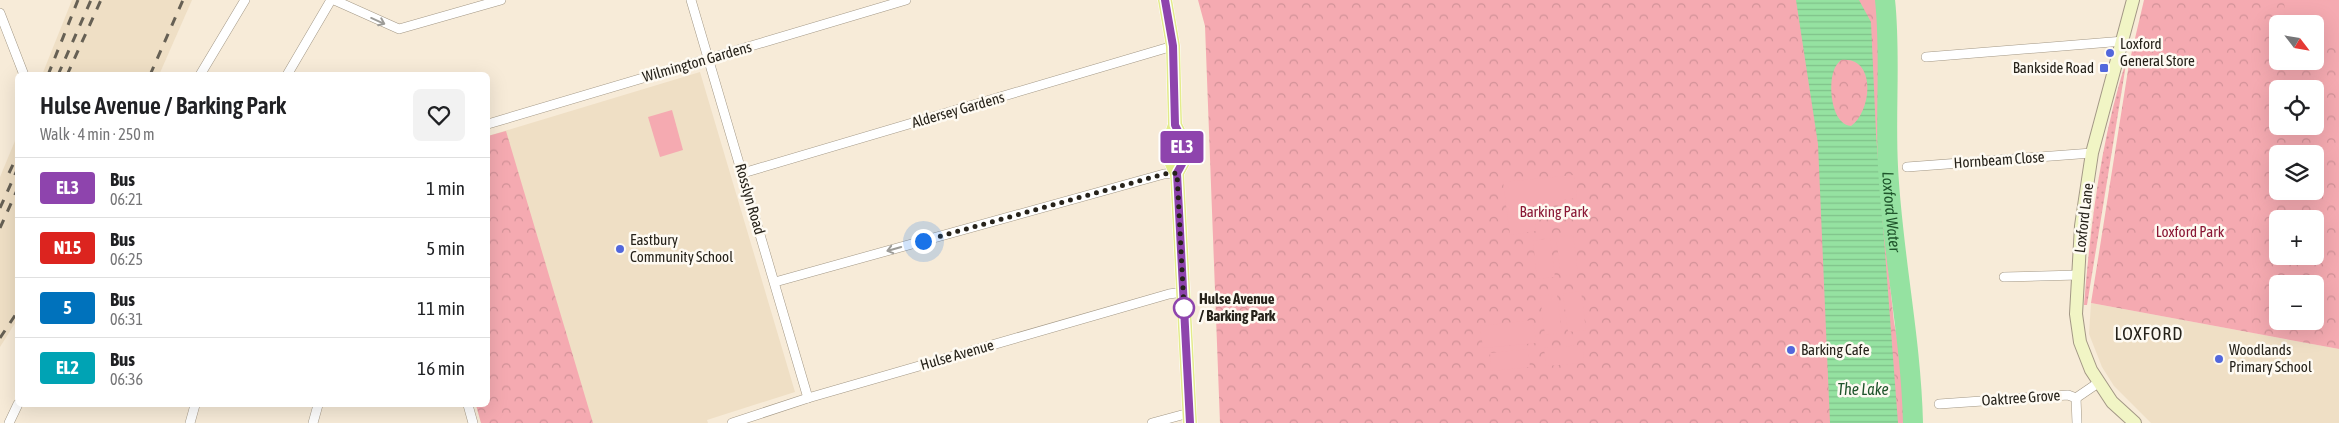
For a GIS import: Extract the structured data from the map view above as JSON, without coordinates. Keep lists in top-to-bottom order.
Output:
{
  "streets": {
    "street": [
      "Wilmington Gardens",
      "Aldersey Gardens",
      "Hornbeam Close",
      "Rosslyn Road",
      "Loxford Lane",
      "Hulse Avenue",
      "Oaktree Grove"
    ]
  },
  "crossings": [
    ["Wilmington Gardens", "Rosslyn Road"],
    ["Aldersey Gardens", "Rosslyn Road"],
    ["Hornbeam Close", "Loxford Lane"],
    ["Rosslyn Road", "Hulse Avenue"],
    ["Loxford Lane", "Oaktree Grove"]
  ],
  "districts": ["LOXFORD"],
  "water": ["Loxford Water", "The Lake"],
  "parks": ["Barking Park", "Loxford Park"],
  "places": {
    "other": [
      "Loxford General Store",
      "Eastbury Community School",
      "Hulse Avenue / Barking Park",
      "Barking Cafe",
      "Woodlands Primary School"
    ],
    "transit": ["Bankside Road"]
  },
  "lines": ["bus line EL3"],
  "north": "bottom right",
  "page": {
    "on_map": "EL3",
    "map_buttons": ["+", "−"],
    "heading": ["Hulse Avenue / Barking Park", "Walk · 4 min · 250 m"],
    "list": [
      {
        "mark": "EL3",
        "name": "Bus",
        "note": "06:21",
        "value": "1 min"
      },
      {
        "mark": "N15",
        "name": "Bus",
        "note": "06:25",
        "value": "5 min"
      },
      {
        "mark": "5",
        "name": "Bus",
        "note": "06:31",
        "value": "11 min"
      },
      {
        "mark": "EL2",
        "name": "Bus",
        "note": "06:36",
        "value": "16 min"
      }
    ]
  }
}
